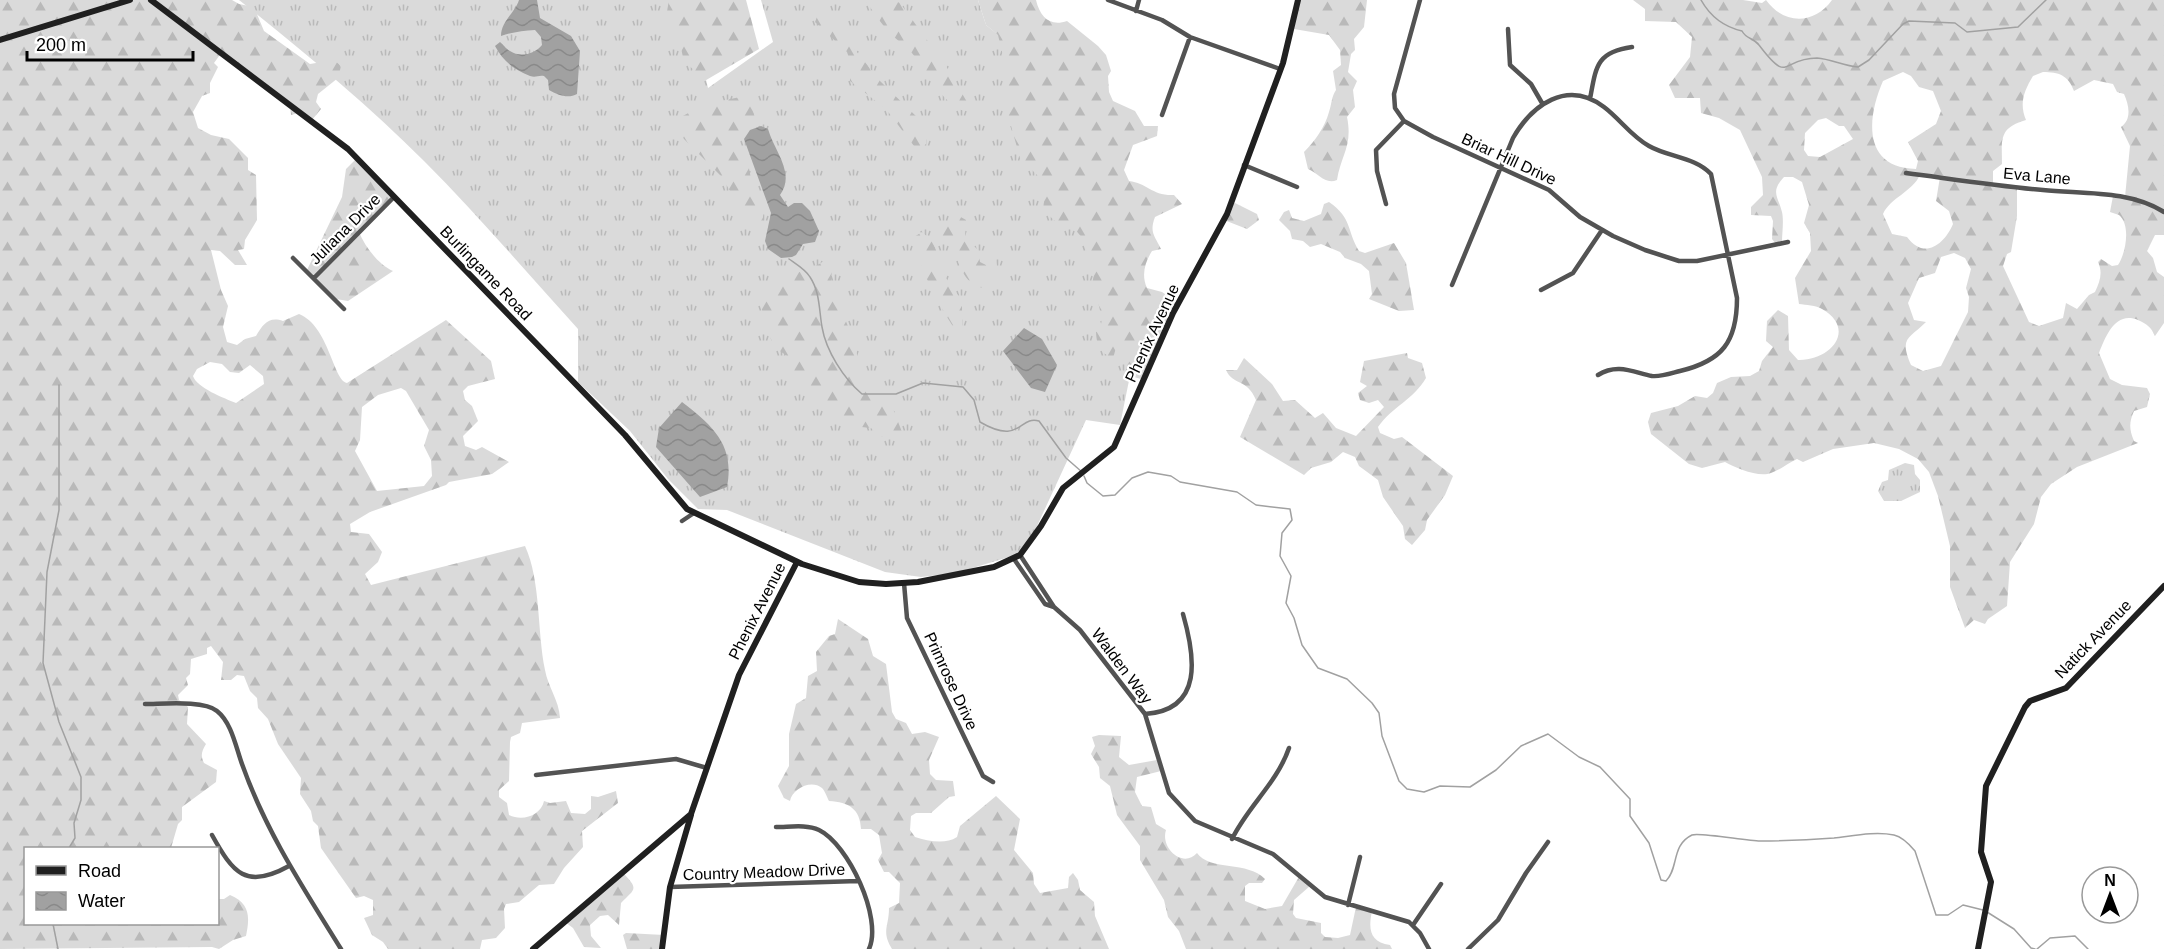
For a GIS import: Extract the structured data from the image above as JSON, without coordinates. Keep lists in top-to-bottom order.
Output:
{
  "streets": {
    "street": [
      "Briar Hill Drive",
      "Eva Lane",
      "Juliana Drive",
      "Burlingame Road",
      "Phenix Avenue",
      "Natick Avenue",
      "Walden Way",
      "Primrose Drive",
      "Country Meadow Drive"
    ]
  },
  "crossings": [
    ["Juliana Drive", "Burlingame Road"],
    ["Burlingame Road", "Phenix Avenue"],
    ["Phenix Avenue", "Walden Way"],
    ["Phenix Avenue", "Primrose Drive"],
    ["Phenix Avenue", "Country Meadow Drive"]
  ],
  "legend": ["Road", "Water"],
  "scale_bar": "200 m",
  "north": "top"
}
